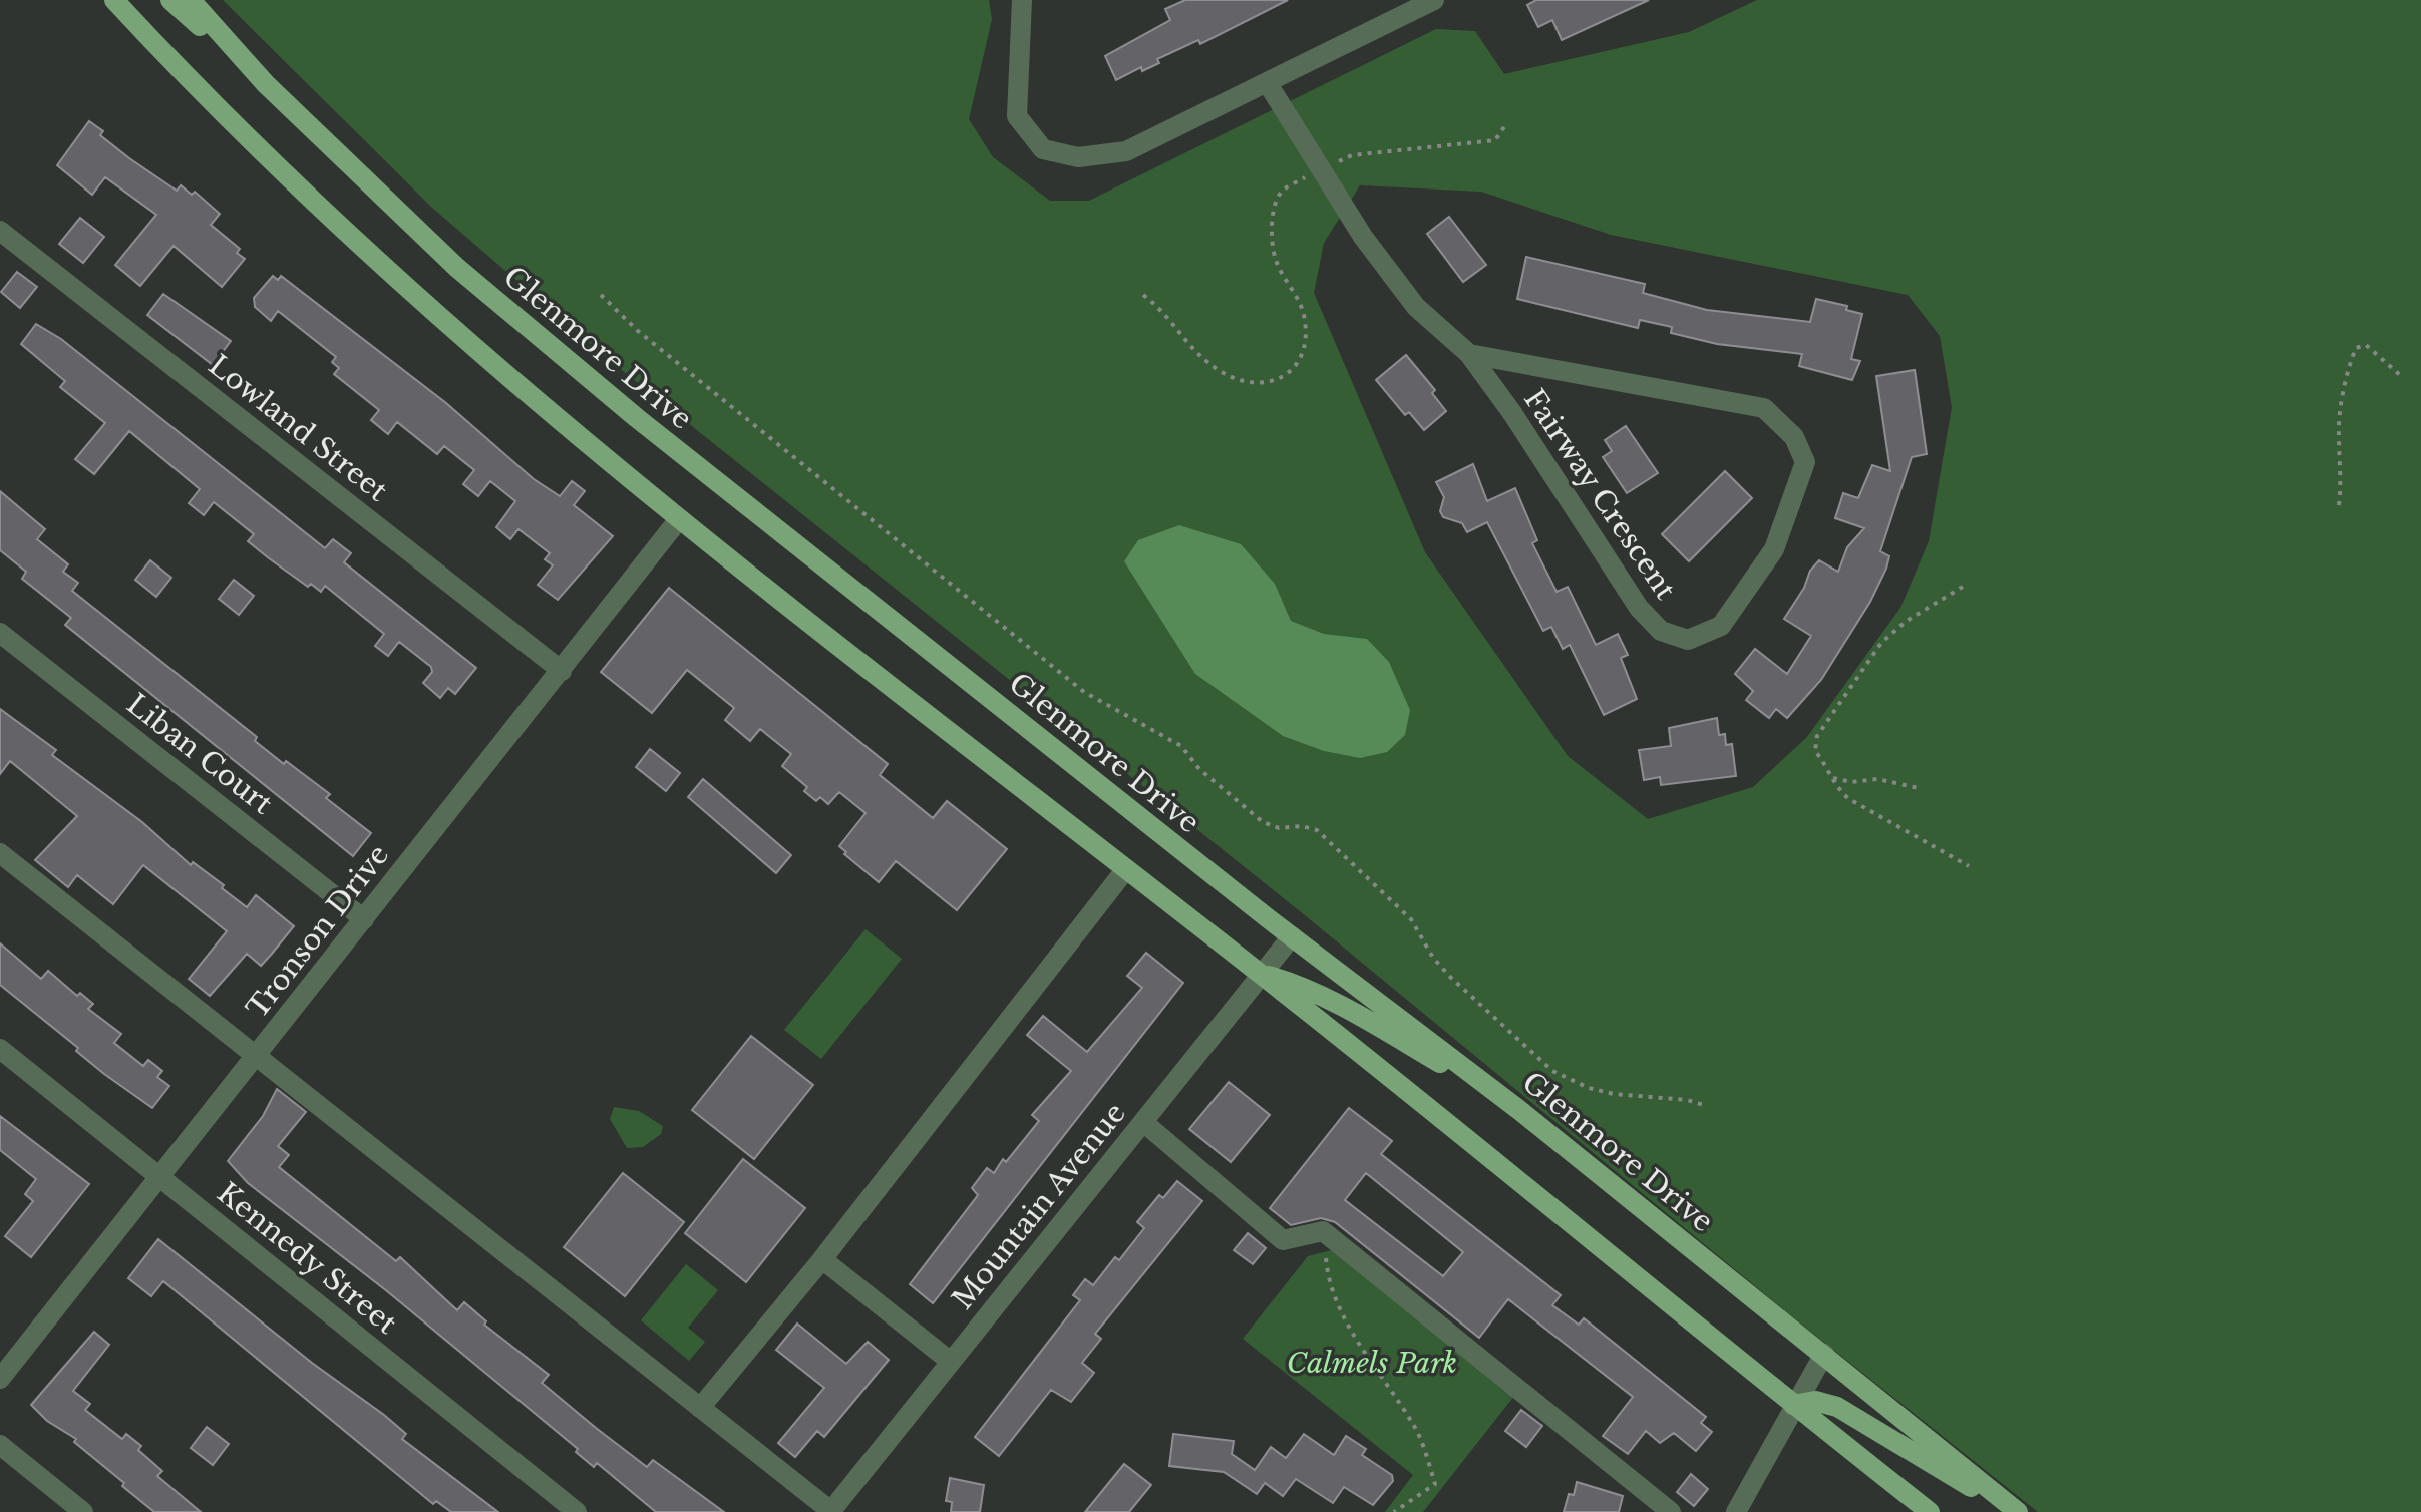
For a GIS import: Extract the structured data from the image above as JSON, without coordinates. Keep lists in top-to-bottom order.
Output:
{
  "streets": {
    "main road": ["Glenmore Drive"],
    "street": [
      "Lowland Street",
      "Fairway Crescent",
      "Liban Court",
      "Tronson Drive",
      "Mountain Avenue",
      "Kennedy Street"
    ]
  },
  "crossings": [
    ["Glenmore Drive", "Mountain Avenue"],
    ["Lowland Street", "Tronson Drive"],
    ["Liban Court", "Tronson Drive"],
    ["Tronson Drive", "Kennedy Street"]
  ],
  "parks": ["Calmels Park"]
}
